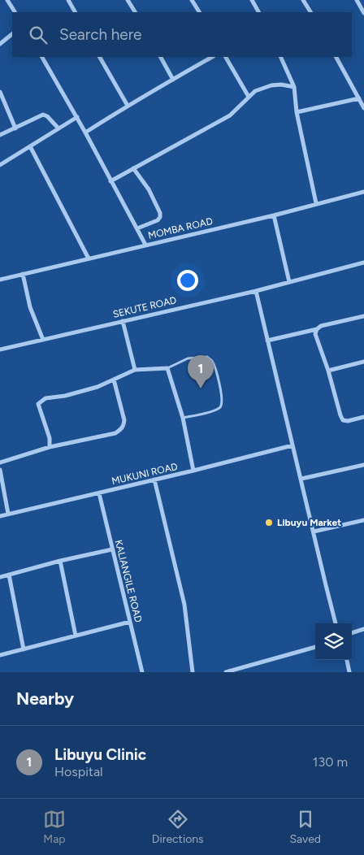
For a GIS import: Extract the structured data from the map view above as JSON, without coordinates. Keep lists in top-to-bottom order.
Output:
{
  "streets": {
    "street": [
      "MOMBA ROAD",
      "SEKUTE ROAD",
      "MUKUNI ROAD",
      "KALIANGILE ROAD"
    ]
  },
  "crossings": [
    ["MUKUNI ROAD", "KALIANGILE ROAD"]
  ],
  "places": ["Libuyu Market"],
  "page": {
    "search": "Search here",
    "pins": "1",
    "heading": "Nearby",
    "list": [
      {
        "mark": "1",
        "name": "Libuyu Clinic",
        "note": "Hospital",
        "value": "130 m"
      }
    ],
    "nav": ["Map", "Directions", "Saved"]
  }
}
